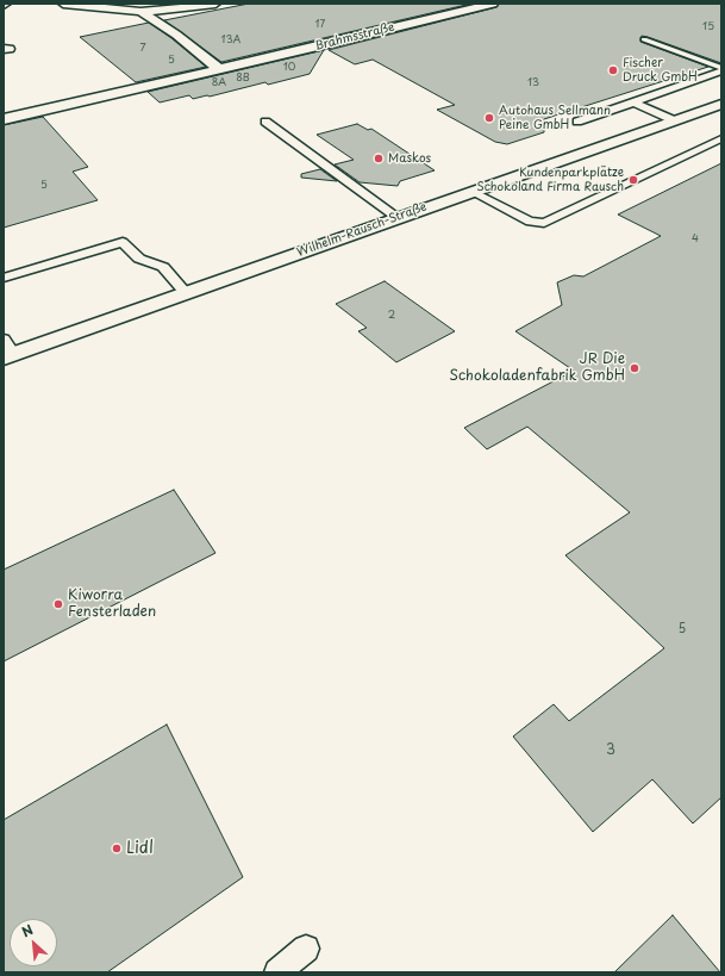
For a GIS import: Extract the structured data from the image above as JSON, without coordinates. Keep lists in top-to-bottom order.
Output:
{
  "streets": {
    "street": ["Brahmsstraße", "Wilhelm-Rausch-Straße"]
  },
  "places": [
    "Fischer Druck GmbH",
    "Autohaus Sellmann Peine GmbH",
    "Maskos",
    "Kundenparkplätze Schokoland Firma Rausch",
    "JR Die Schokoladenfabrik GmbH",
    "Kiworra Fensterladen",
    "Lidl"
  ],
  "house_numbers": [
    "17",
    "15",
    "13A",
    "7",
    "5",
    "10",
    "8B",
    "8A",
    "13",
    "5",
    "4",
    "2",
    "5",
    "3"
  ],
  "north": "top left"
}
